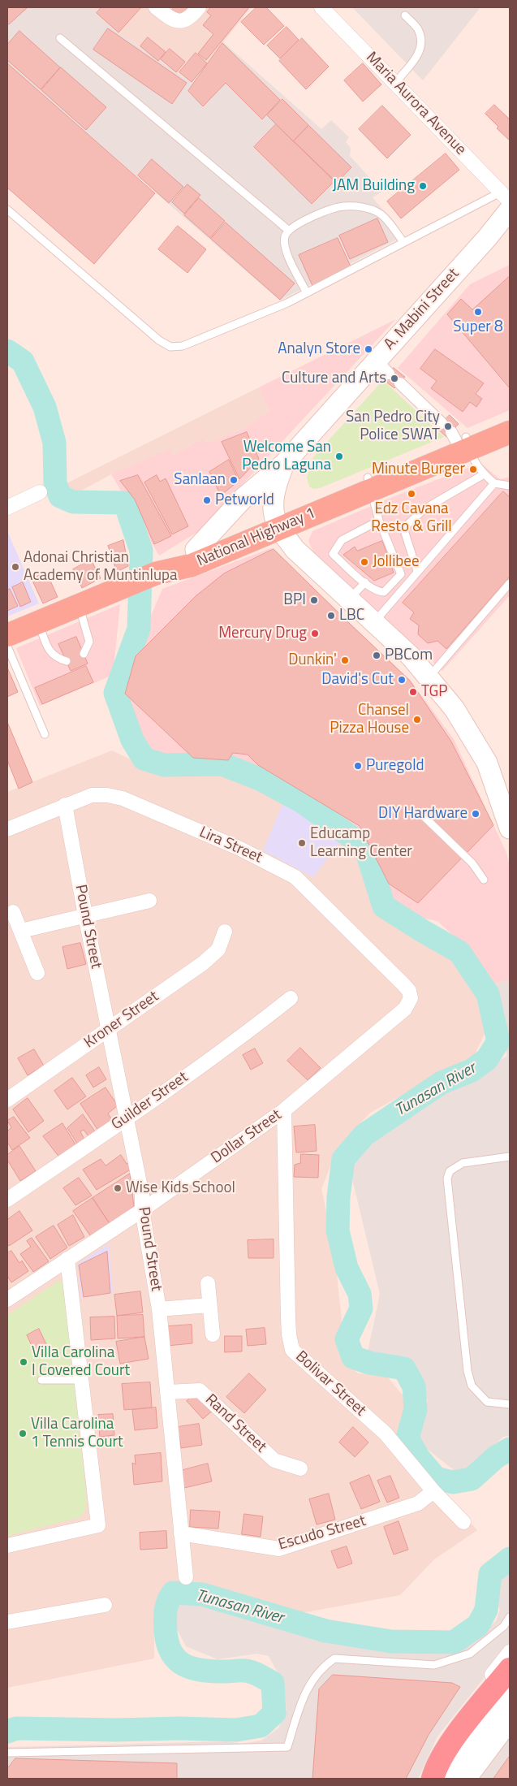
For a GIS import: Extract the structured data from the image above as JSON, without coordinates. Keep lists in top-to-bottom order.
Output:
{
  "streets": {
    "highway": ["National Highway 1"],
    "main road": ["A. Mabini Street"],
    "street": [
      "Maria Aurora Avenue",
      "Lira Street",
      "Pound Street",
      "Kroner Street",
      "Guilder Street",
      "Dollar Street",
      "Bolivar Street",
      "Rand Street",
      "Escudo Street"
    ]
  },
  "crossings": [
    ["Maria Aurora Avenue", "A. Mabini Street"],
    ["A. Mabini Street", "National Highway 1"],
    ["Lira Street", "Pound Street"],
    ["Lira Street", "Dollar Street"],
    ["Pound Street", "Kroner Street"],
    ["Pound Street", "Guilder Street"],
    ["Pound Street", "Dollar Street"],
    ["Pound Street", "Rand Street"],
    ["Pound Street", "Escudo Street"],
    ["Dollar Street", "Bolivar Street"],
    ["Bolivar Street", "Escudo Street"]
  ],
  "water": ["Tunasan River"],
  "places": [
    "JAM Building",
    "Super 8",
    "Analyn Store",
    "Culture and Arts",
    "San Pedro City Police SWAT",
    "Welcome San Pedro Laguna",
    "Minute Burger",
    "Sanlaan",
    "Edz Cavana Resto & Grill",
    "Petworld",
    "Jollibee",
    "Adonai Christian Academy of Muntinlupa",
    "BPI",
    "LBC",
    "Mercury Drug",
    "PBCom",
    "Dunkin'",
    "David's Cut",
    "TGP",
    "Chansel Pizza House",
    "Puregold",
    "DIY Hardware",
    "Educamp Learning Center",
    "Wise Kids School",
    "Villa Carolina I Covered Court",
    "Villa Carolina 1 Tennis Court"
  ]
}
